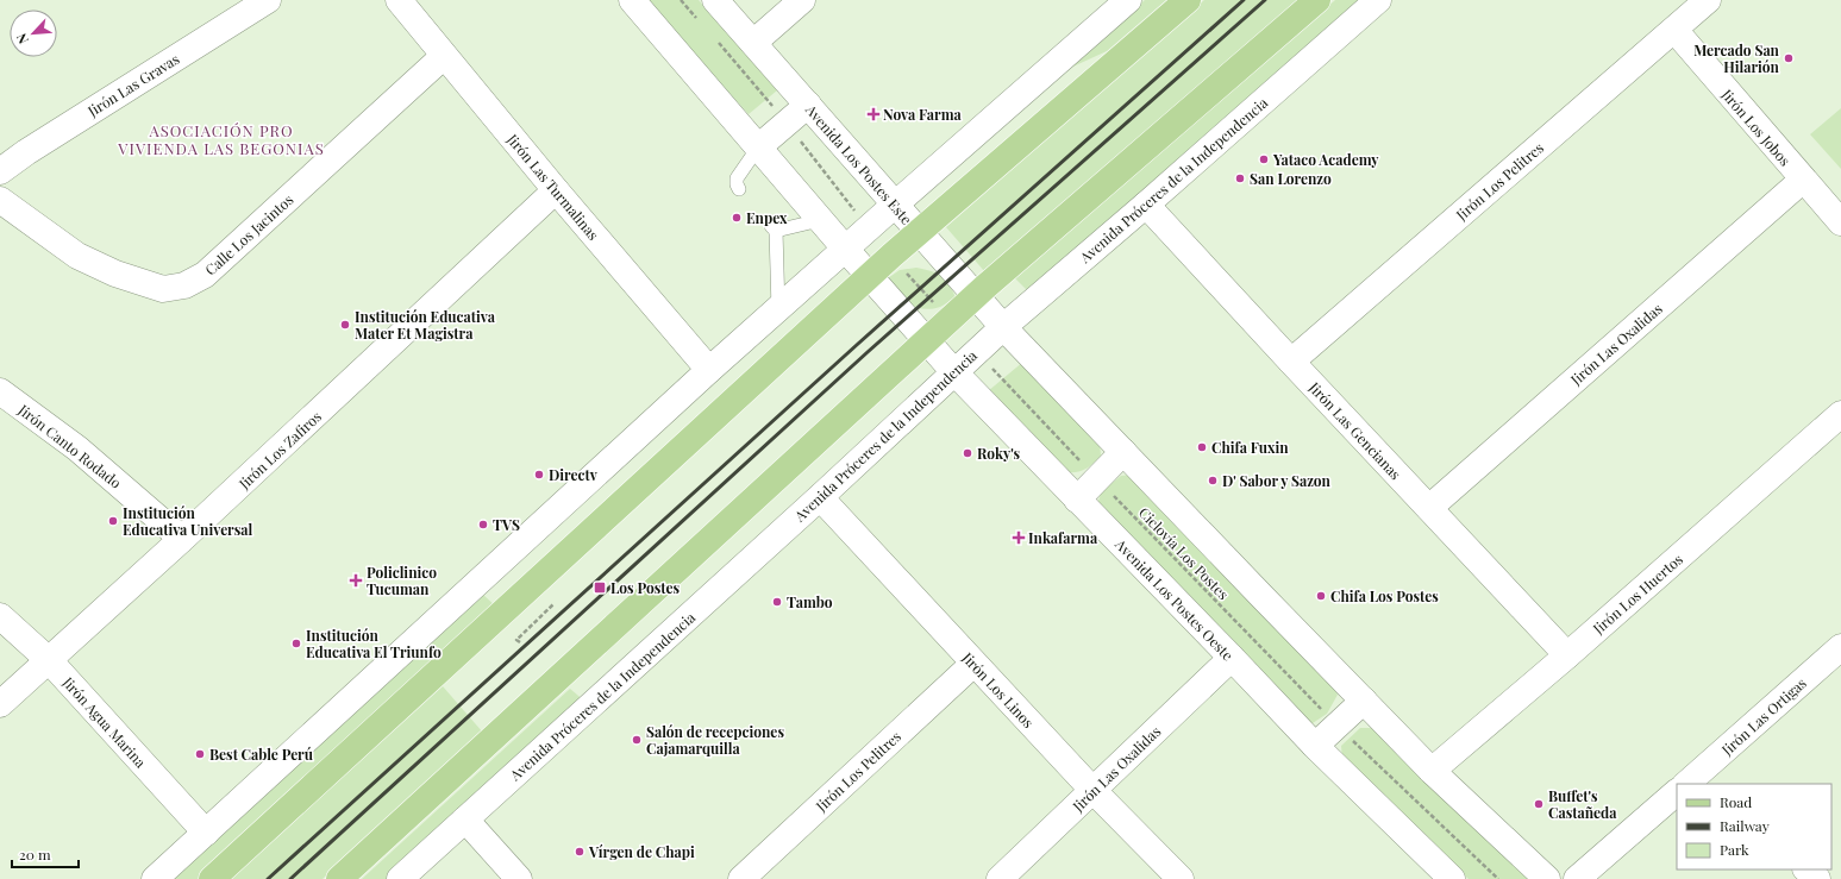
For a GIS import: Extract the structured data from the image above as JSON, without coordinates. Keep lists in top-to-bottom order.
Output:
{
  "streets": {
    "street": [
      "Jirón Las Gravas",
      "Jirón Los Jobos",
      "Avenida Los Postes Este",
      "Avenida Próceres de la Independencia",
      "Jirón Los Pelitres",
      "Jirón Las Turmalinas",
      "Calle Los Jacintos",
      "Jirón Las Oxalidas",
      "Jirón Las Gencianas",
      "Jirón Canto Rodado",
      "Jirón Los Zafiros",
      "Jirón Los Huertos",
      "Avenida Los Postes Oeste",
      "Jirón Los Linos",
      "Jirón Las Ortigas",
      "Jirón Agua Marina"
    ],
    "path": ["Ciclovía Los Postes"]
  },
  "crossings": [
    ["Jirón Los Jobos", "Jirón Los Pelitres"],
    ["Jirón Los Jobos", "Jirón Las Oxalidas"],
    ["Avenida Los Postes Este", "Avenida Próceres de la Independencia"],
    ["Avenida Próceres de la Independencia", "Jirón Las Gencianas"],
    ["Avenida Próceres de la Independencia", "Ciclovía Los Postes"],
    ["Avenida Próceres de la Independencia", "Avenida Los Postes Oeste"],
    ["Avenida Próceres de la Independencia", "Jirón Los Linos"],
    ["Jirón Los Pelitres", "Jirón Las Gencianas"],
    ["Jirón Los Pelitres", "Jirón Los Linos"],
    ["Jirón Las Turmalinas", "Calle Los Jacintos"],
    ["Jirón Las Turmalinas", "Jirón Los Zafiros"],
    ["Jirón Las Oxalidas", "Jirón Las Gencianas"],
    ["Jirón Las Oxalidas", "Avenida Los Postes Oeste"],
    ["Jirón Las Oxalidas", "Jirón Los Linos"],
    ["Jirón Las Gencianas", "Jirón Los Huertos"],
    ["Jirón Canto Rodado", "Jirón Los Zafiros"],
    ["Jirón Los Zafiros", "Jirón Agua Marina"]
  ],
  "districts": ["ASOCIACIÓN PRO VIVIENDA LAS BEGONIAS"],
  "places": {
    "other": [
      "Mercado San Hilarión",
      "Yataco Academy",
      "San Lorenzo",
      "Enpex",
      "Institución Educativa Mater Et Magistra",
      "Chifa Fuxin",
      "Roky's",
      "Directv",
      "D' Sabor y Sazon",
      "Institución Educativa Universal",
      "TVS",
      "Chifa Los Postes",
      "Tambo",
      "Institución Educativa El Triunfo",
      "Salón de recepciones Cajamarquilla",
      "Best Cable Perú",
      "Buffet's Castañeda",
      "Vírgen de Chapi"
    ],
    "health": ["Nova Farma", "Inkafarma", "Policlinico Tucuman"],
    "transit": ["Los Postes"]
  },
  "legend": ["Road", "Railway", "Park"],
  "scale_bar": "20 m",
  "north": "bottom left"
}
